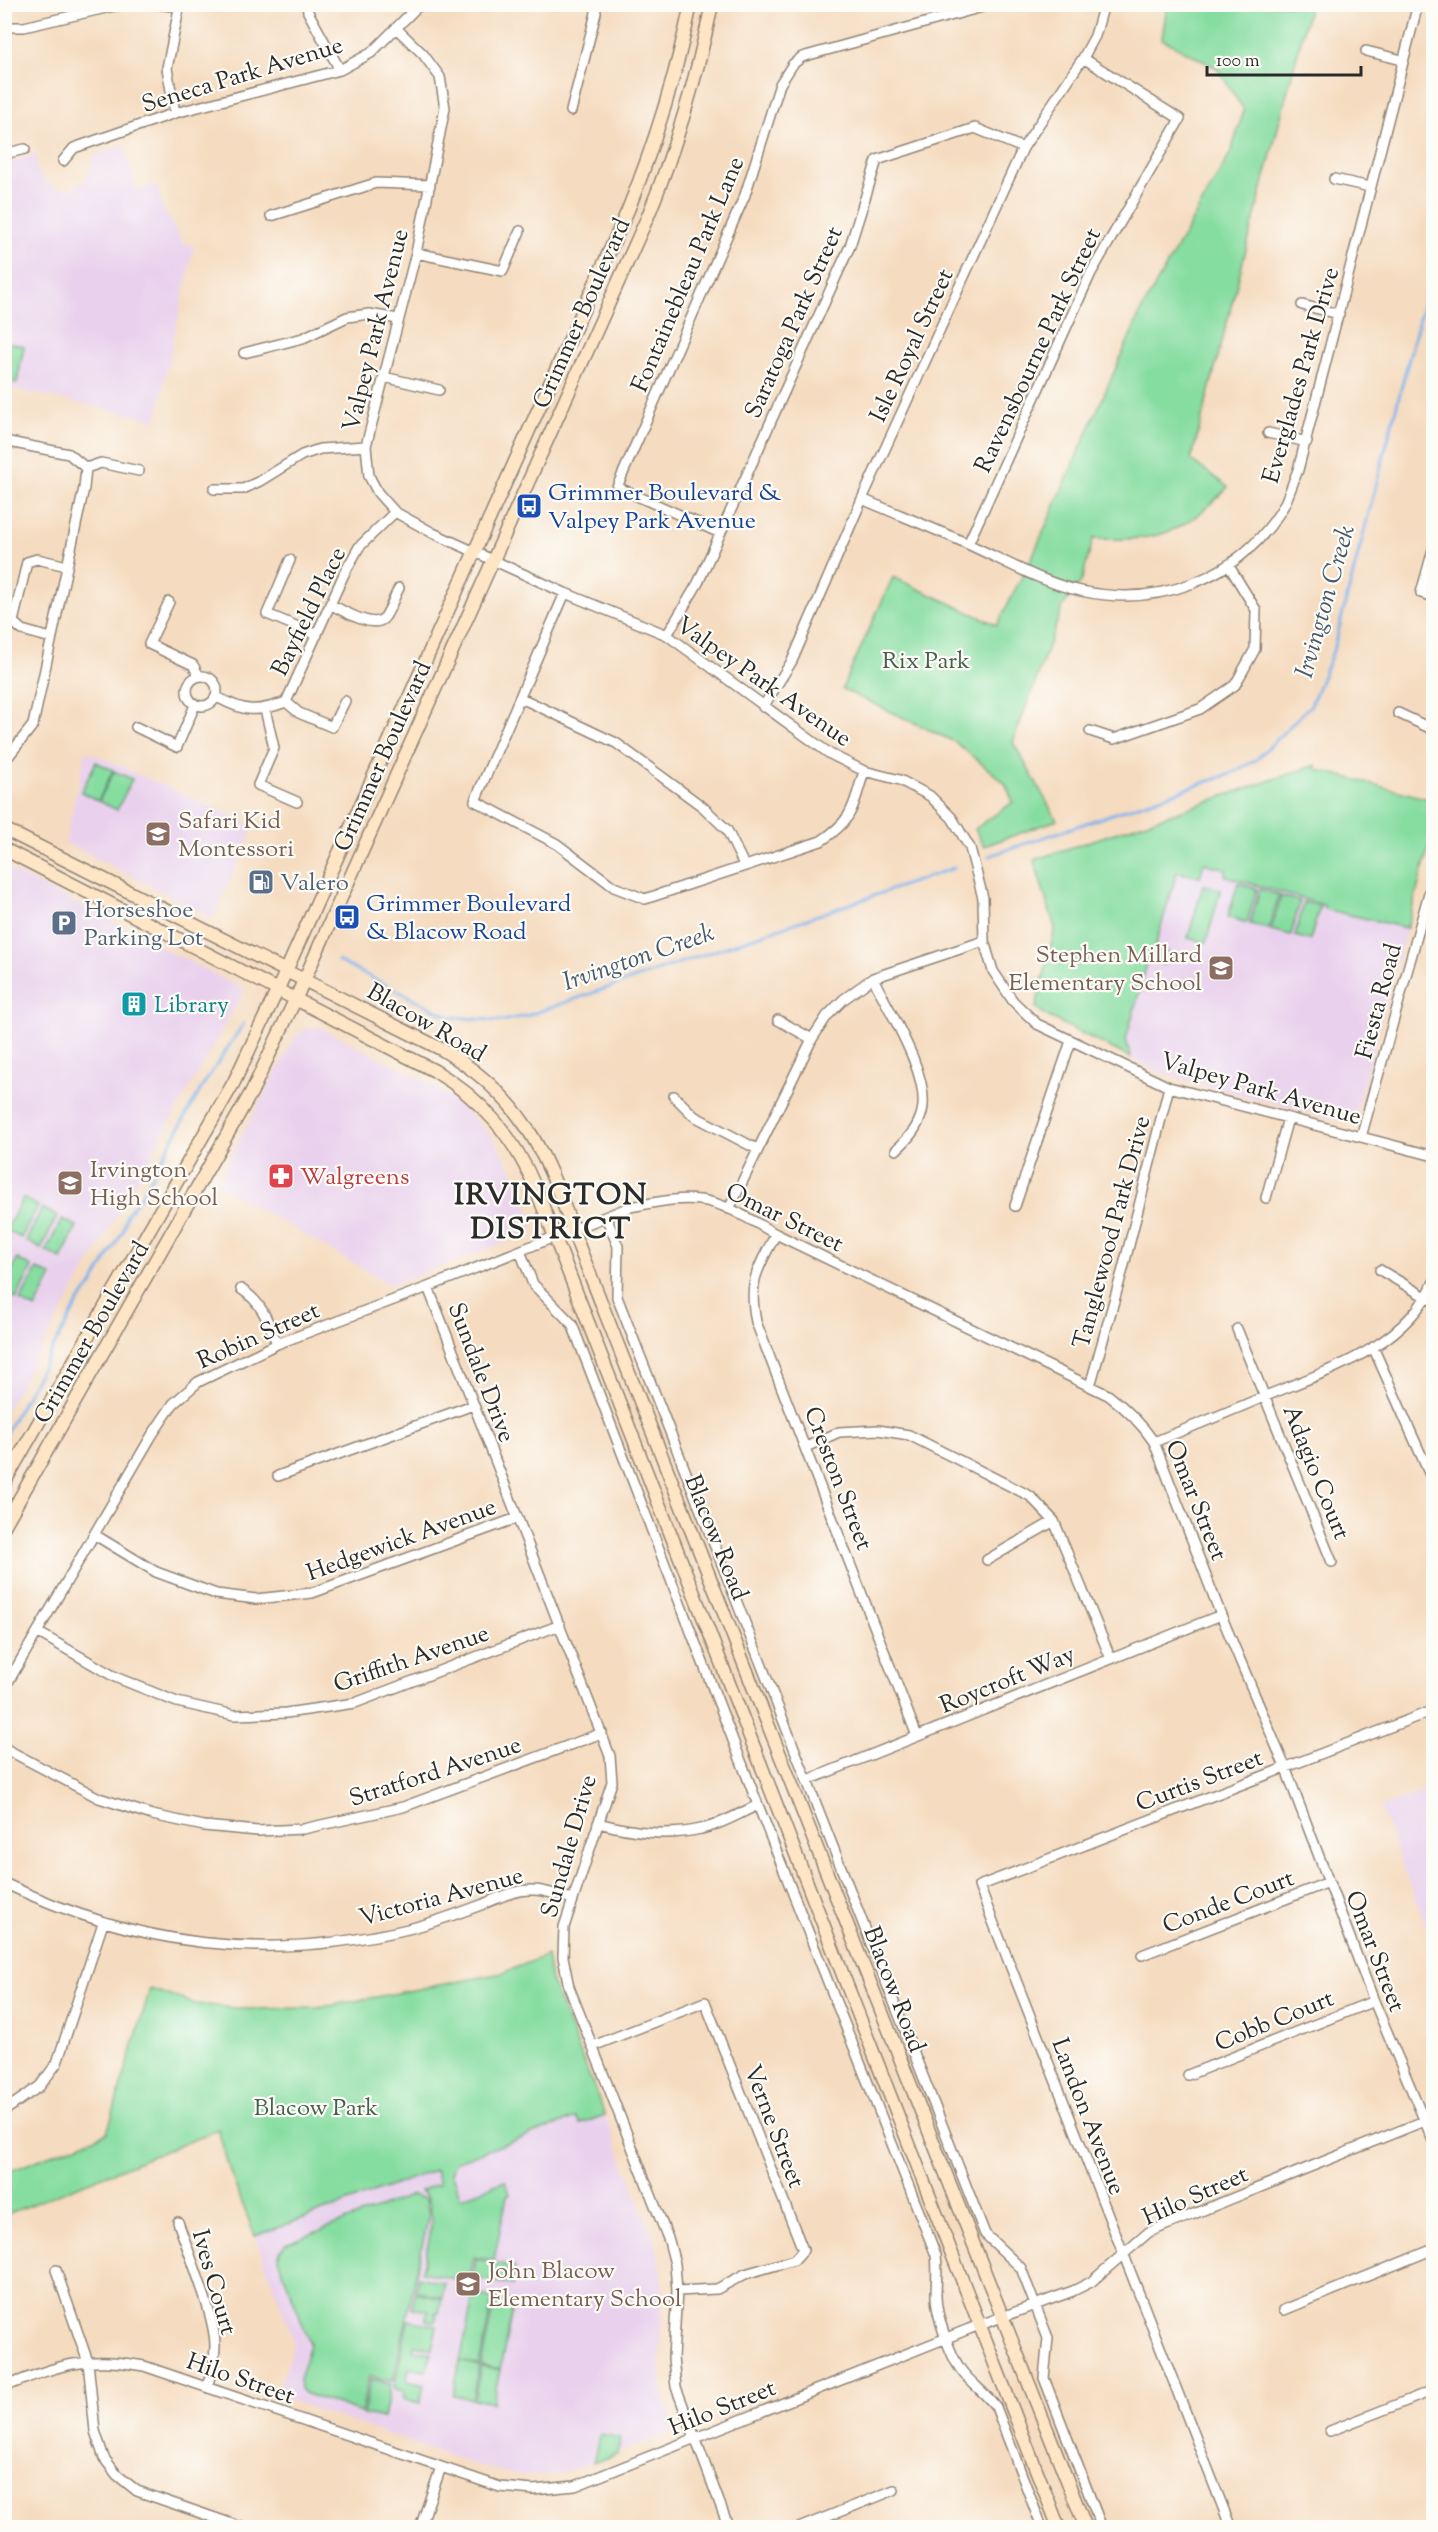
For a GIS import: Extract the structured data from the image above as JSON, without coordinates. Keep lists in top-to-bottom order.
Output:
{
  "streets": {
    "main road": ["Grimmer Boulevard", "Blacow Road"],
    "street": [
      "Seneca Park Avenue",
      "Fontainebleau Park Lane",
      "Saratoga Park Street",
      "Valpey Park Avenue",
      "Isle Royal Street",
      "Ravensbourne Park Street",
      "Everglades Park Drive",
      "Bayfield Place",
      "Fiesta Road",
      "Omar Street",
      "Tanglewood Park Drive",
      "Robin Street",
      "Sundale Drive",
      "Adagio Court",
      "Creston Street",
      "Hedgewick Avenue",
      "Griffith Avenue",
      "Roycroft Way",
      "Stratford Avenue",
      "Curtis Street",
      "Victoria Avenue",
      "Conde Court",
      "Cobb Court",
      "Landon Avenue",
      "Verne Street",
      "Hilo Street",
      "Ives Court"
    ]
  },
  "crossings": [
    ["Seneca Park Avenue", "Valpey Park Avenue"],
    ["Fontainebleau Park Lane", "Saratoga Park Street"],
    ["Grimmer Boulevard", "Valpey Park Avenue"],
    ["Grimmer Boulevard", "Blacow Road"],
    ["Saratoga Park Street", "Valpey Park Avenue"],
    ["Saratoga Park Street", "Isle Royal Street"],
    ["Valpey Park Avenue", "Isle Royal Street"],
    ["Valpey Park Avenue", "Bayfield Place"],
    ["Valpey Park Avenue", "Fiesta Road"],
    ["Valpey Park Avenue", "Tanglewood Park Drive"],
    ["Isle Royal Street", "Ravensbourne Park Street"],
    ["Isle Royal Street", "Everglades Park Drive"],
    ["Ravensbourne Park Street", "Everglades Park Drive"],
    ["Blacow Road", "Omar Street"],
    ["Blacow Road", "Robin Street"],
    ["Blacow Road", "Roycroft Way"],
    ["Blacow Road", "Hilo Street"],
    ["Omar Street", "Tanglewood Park Drive"],
    ["Omar Street", "Robin Street"],
    ["Omar Street", "Creston Street"],
    ["Omar Street", "Roycroft Way"],
    ["Omar Street", "Curtis Street"],
    ["Omar Street", "Conde Court"],
    ["Omar Street", "Cobb Court"],
    ["Omar Street", "Hilo Street"],
    ["Robin Street", "Sundale Drive"],
    ["Robin Street", "Hedgewick Avenue"],
    ["Robin Street", "Griffith Avenue"],
    ["Sundale Drive", "Hedgewick Avenue"],
    ["Sundale Drive", "Griffith Avenue"],
    ["Sundale Drive", "Stratford Avenue"],
    ["Sundale Drive", "Victoria Avenue"],
    ["Sundale Drive", "Verne Street"],
    ["Sundale Drive", "Hilo Street"],
    ["Creston Street", "Roycroft Way"],
    ["Curtis Street", "Landon Avenue"],
    ["Landon Avenue", "Hilo Street"],
    ["Hilo Street", "Ives Court"]
  ],
  "districts": ["IRVINGTON DISTRICT"],
  "water": ["Irvington Creek"],
  "parks": ["Rix Park", "Blacow Park"],
  "places": {
    "bus stop": ["Grimmer Boulevard & Valpey Park Avenue", "Grimmer Boulevard & Blacow Road"],
    "school or university": [
      "Safari Kid Montessori",
      "Stephen Millard Elementary School",
      "Irvington High School",
      "John Blacow Elementary School"
    ],
    "fuel station": ["Valero"],
    "parking": ["Horseshoe Parking Lot"],
    "building": ["Library"],
    "pharmacy": ["Walgreens"]
  },
  "scale_bar": "100 m"
}
